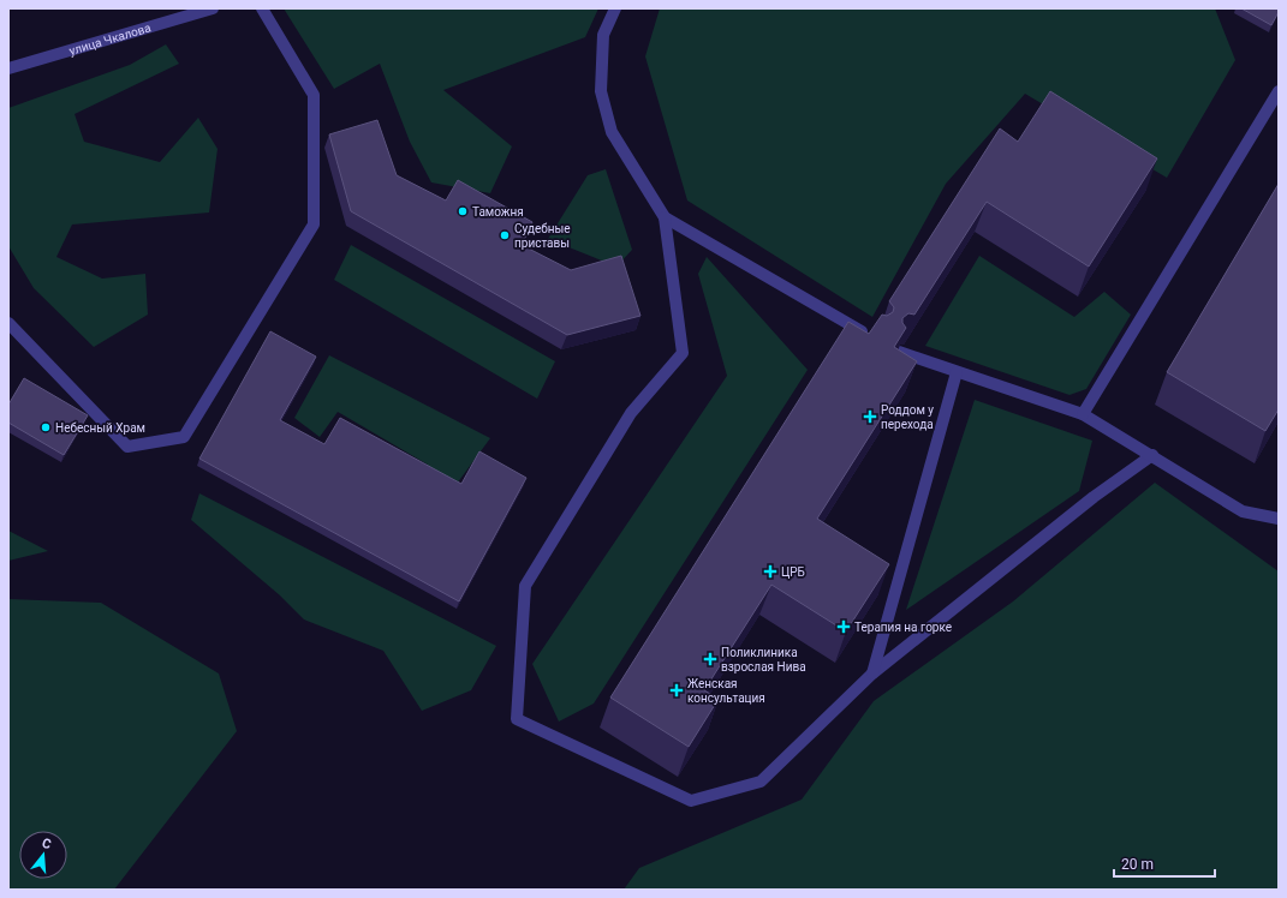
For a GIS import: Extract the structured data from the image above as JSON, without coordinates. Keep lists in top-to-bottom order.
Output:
{
  "streets": {
    "street": ["улица Чкалова"]
  },
  "places": {
    "other": ["Таможня", "Судебные приставы", "Небесный Храм"],
    "health": [
      "Роддом у перехода",
      "ЦРБ",
      "Терапия на горке",
      "Поликлиника взрослая Нива",
      "Женская консультация"
    ]
  },
  "scale_bar": "20 m",
  "north": "top"
}
